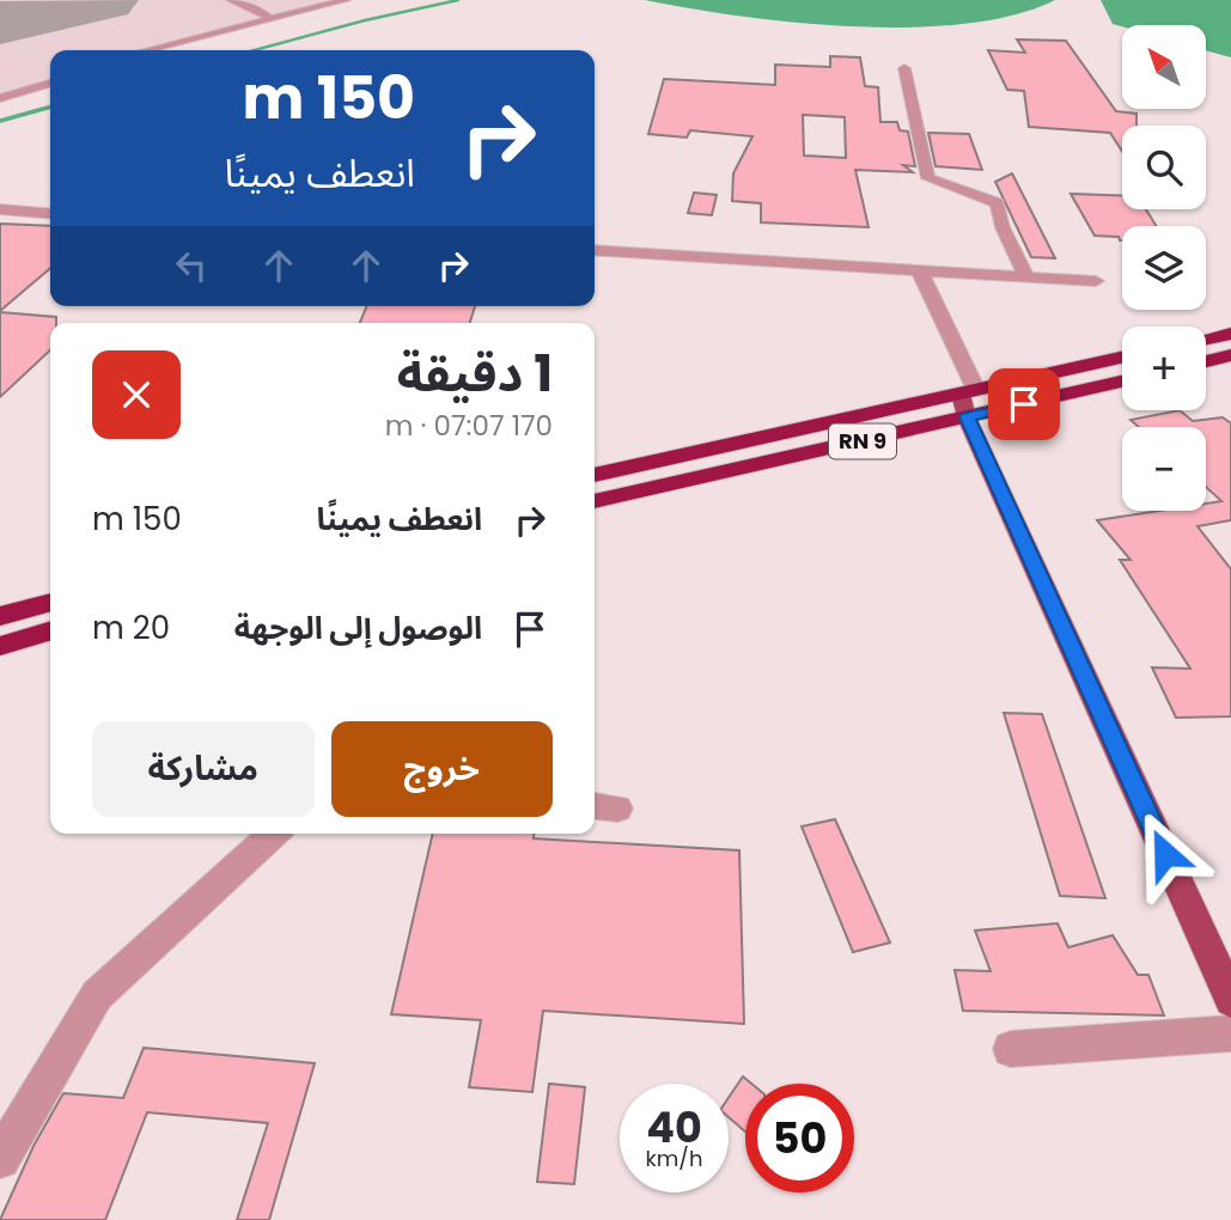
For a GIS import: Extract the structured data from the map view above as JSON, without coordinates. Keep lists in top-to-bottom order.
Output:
{
  "streets": {
    "highway": ["RN 9"]
  },
  "north": "top left",
  "page": {
    "map_buttons": ["+", "−"],
    "turn": ["150 m", "انعطف يمينًا"],
    "heading": ["1 دقيقة", "170 m · 07:07"],
    "list": [
      {
        "name": "انعطف يمينًا",
        "value": "150 m"
      },
      {
        "name": "الوصول إلى الوجهة",
        "value": "20 m"
      }
    ],
    "buttons": ["خروج", "مشاركة"],
    "speed": "40 km/h",
    "limit": "50"
  }
}
